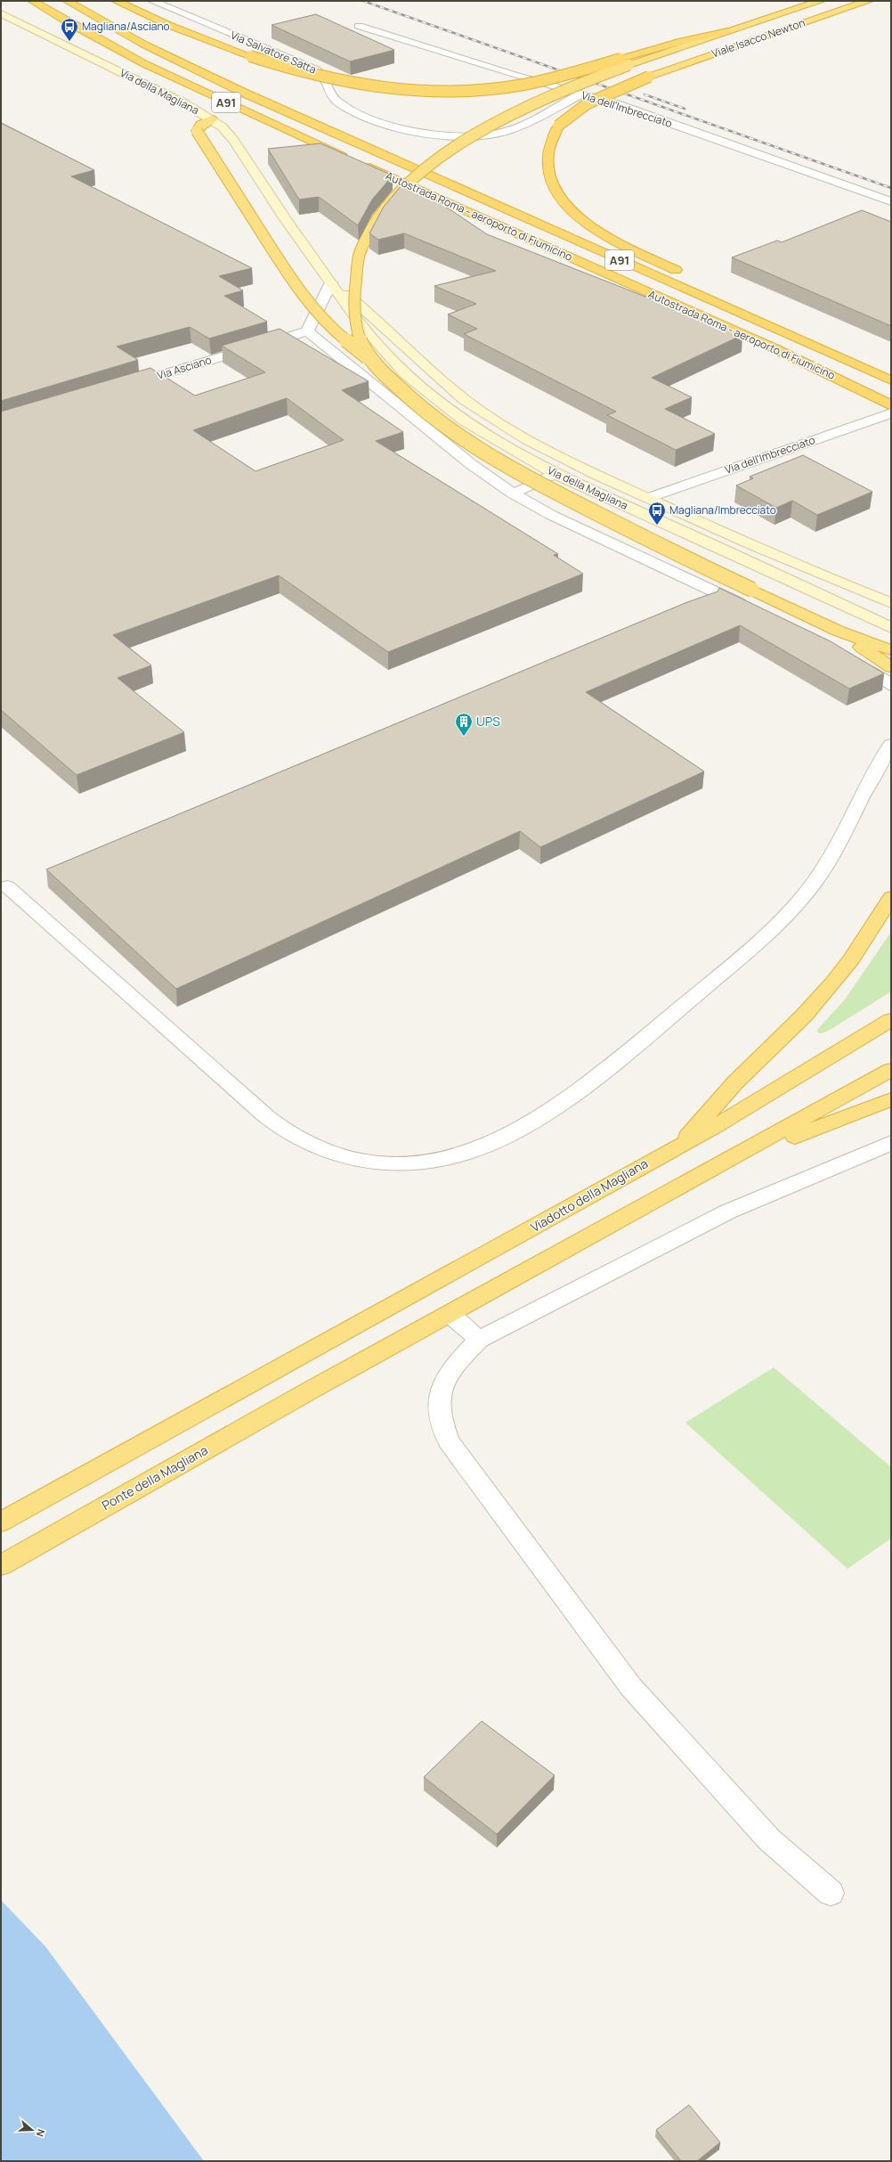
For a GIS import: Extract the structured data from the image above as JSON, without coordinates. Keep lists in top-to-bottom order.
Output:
{
  "streets": {
    "highway": [
      "Viale Isacco Newton",
      "A91",
      "Autostrada Roma - aeroporto di Fiumicino",
      "Viadotto della Magliana",
      "Ponte della Magliana"
    ],
    "main road": ["Via della Magliana"],
    "street": ["Via Salvatore Satta", "Via dell'Imbrecciato", "Via Asciano"]
  },
  "crossings": [
    ["Via Salvatore Satta", "Via dell'Imbrecciato"],
    ["Via della Magliana", "Via dell'Imbrecciato"]
  ],
  "places": {
    "bus stop": ["Magliana/Asciano", "Magliana/Imbrecciato"],
    "building": ["UPS"]
  },
  "north": "right"
}
